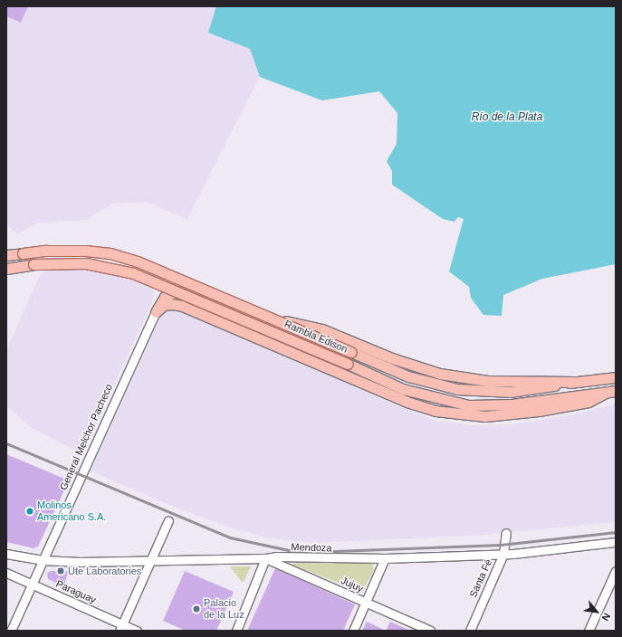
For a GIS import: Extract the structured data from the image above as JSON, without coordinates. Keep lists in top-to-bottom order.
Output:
{
  "streets": {
    "main road": ["Rambla Edison"],
    "street": [
      "General Melchor Pacheco",
      "Mendoza",
      "Santa Fé",
      "Jujuy",
      "Paraguay"
    ]
  },
  "crossings": [
    ["General Melchor Pacheco", "Mendoza"],
    ["General Melchor Pacheco", "Paraguay"],
    ["Mendoza", "Santa Fé"],
    ["Mendoza", "Jujuy"]
  ],
  "water": ["Río de la Plata"],
  "places": ["Molinos Americano S.A.", "Ute Laboratories", "Palacio de la Luz"],
  "north": "bottom right"
}
